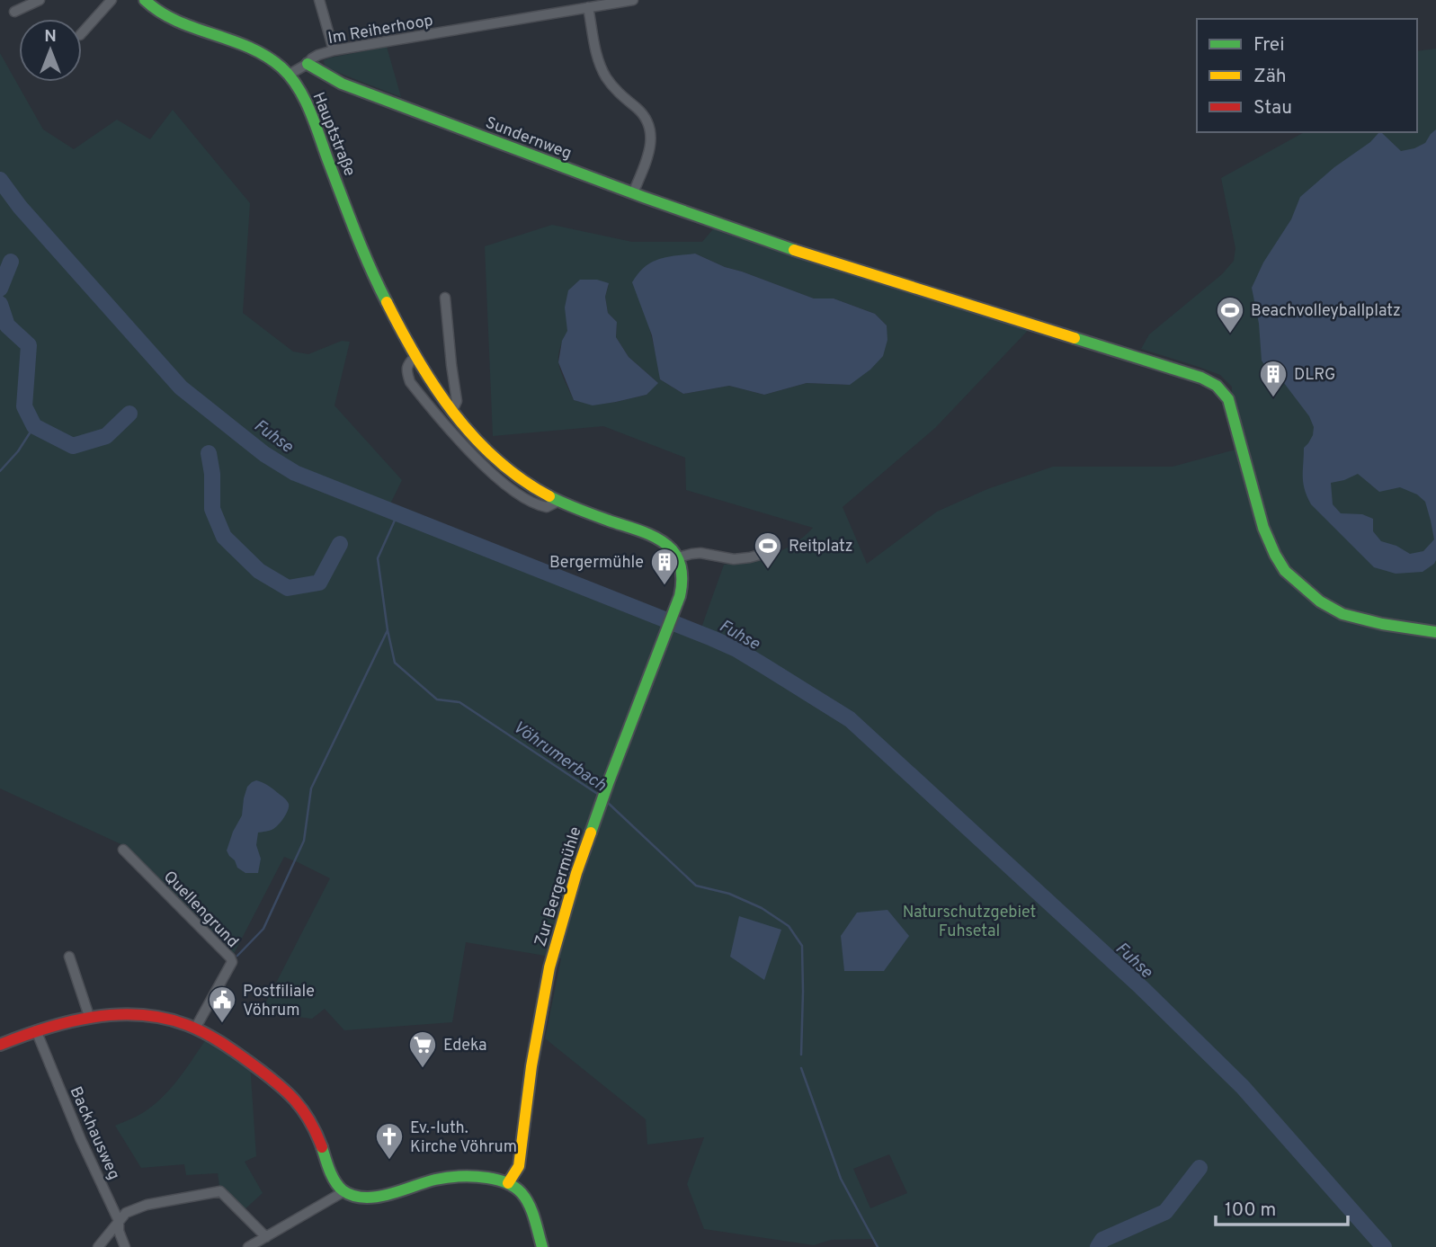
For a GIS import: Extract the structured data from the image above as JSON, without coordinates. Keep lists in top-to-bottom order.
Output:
{
  "streets": {
    "street": [
      "Im Reiherhoop",
      "Hauptstraße",
      "Sundernweg",
      "Zur Bergermühle",
      "Quellengrund",
      "Backhausweg"
    ]
  },
  "crossings": [
    ["Im Reiherhoop", "Hauptstraße"],
    ["Im Reiherhoop", "Sundernweg"],
    ["Hauptstraße", "Zur Bergermühle"]
  ],
  "water": ["Fuhse", "Vöhrumerbach"],
  "parks": ["Naturschutzgebiet Fuhsetal"],
  "places": {
    "sports": ["Beachvolleyballplatz", "Reitplatz"],
    "building": ["DLRG", "Bergermühle"],
    "public building": ["Postfiliale Vöhrum"],
    "supermarket": ["Edeka"],
    "church": ["Ev.-luth. Kirche Vöhrum"]
  },
  "legend": ["Frei", "Zäh", "Stau"],
  "scale_bar": "100 m",
  "north": "top"
}
